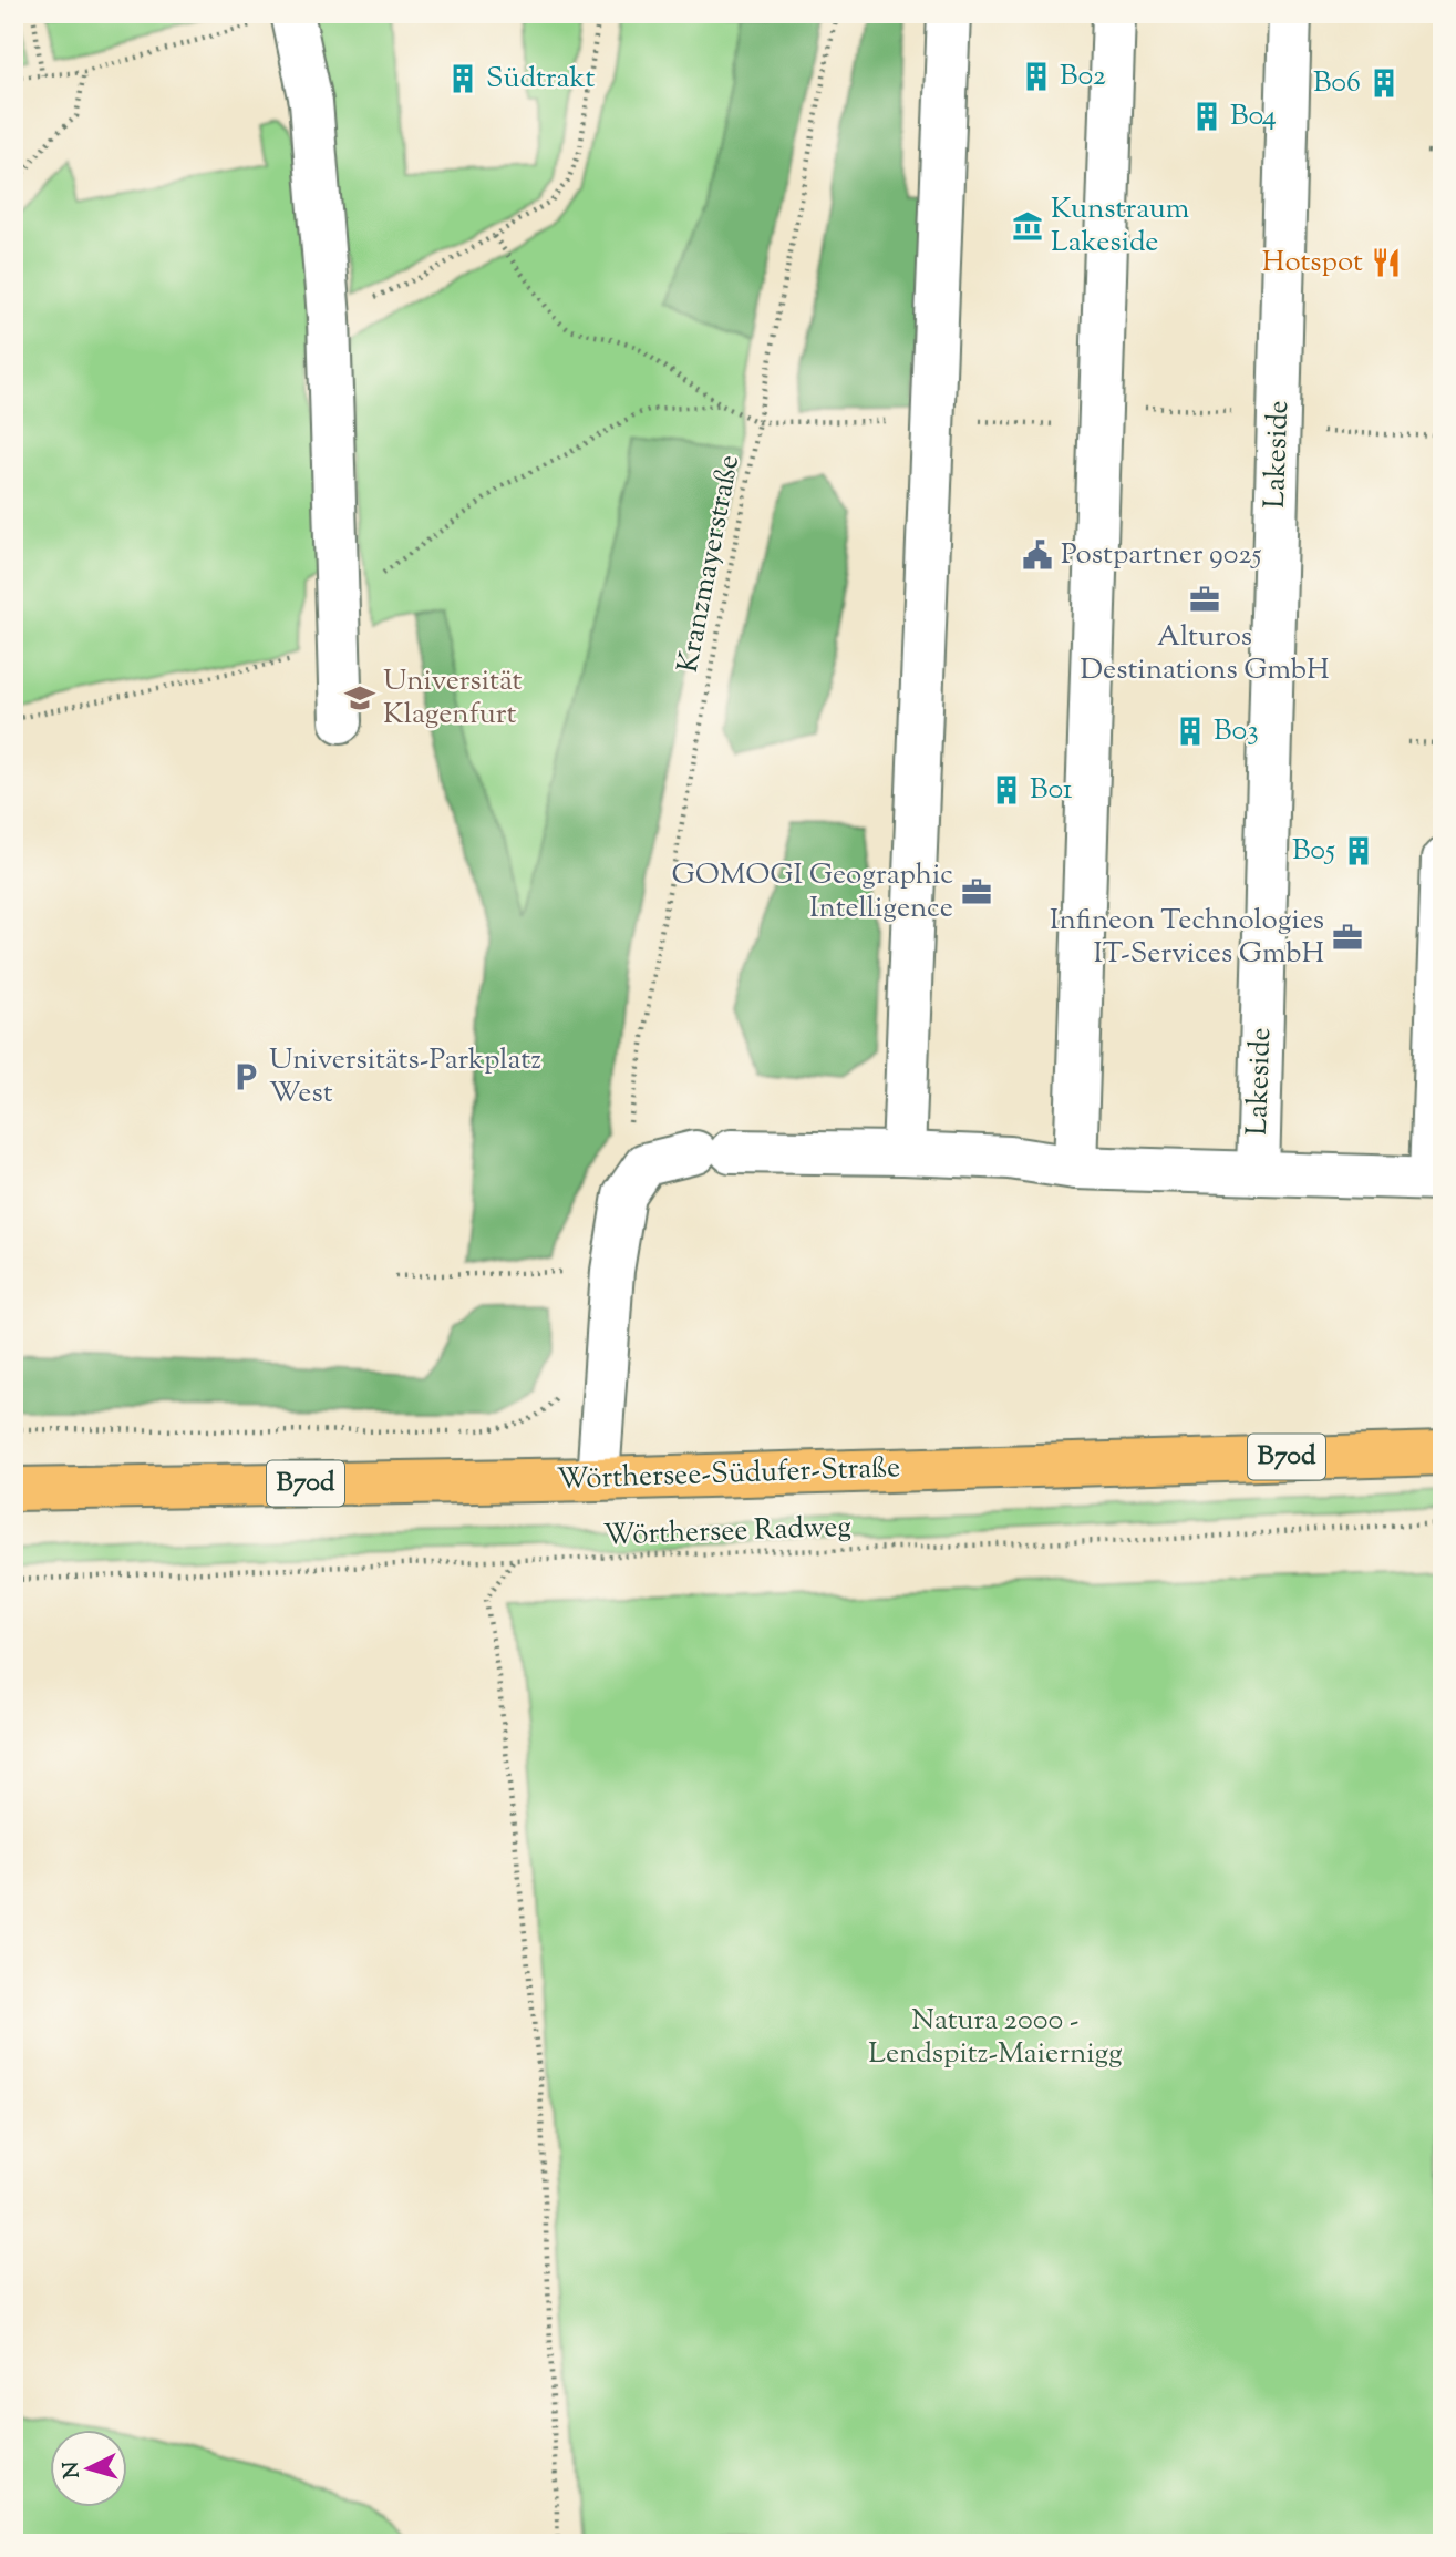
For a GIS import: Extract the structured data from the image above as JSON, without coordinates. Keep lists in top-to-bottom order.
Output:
{
  "streets": {
    "main road": ["B70d", "Wörthersee-Südufer-Straße"],
    "lane": ["Lakeside"],
    "path": ["Kranzmayerstraße", "Wörthersee Radweg"]
  },
  "crossings": [
    ["Lakeside", "Wörthersee-Südufer-Straße"]
  ],
  "parks": ["Natura 2000 - Lendspitz-Maiernigg"],
  "places": {
    "building": [
      "B02",
      "Südtrakt",
      "B06",
      "B04",
      "B03",
      "B01",
      "B05"
    ],
    "museum": ["Kunstraum Lakeside"],
    "restaurant": ["Hotspot"],
    "public building": ["Postpartner 9025"],
    "office": ["Alturos Destinations GmbH", "GOMOGI Geographic Intelligence", "Infineon Technologies IT-Services GmbH"],
    "school or university": ["Universität Klagenfurt"],
    "parking": ["Universitäts-Parkplatz West"]
  },
  "north": "left"
}
